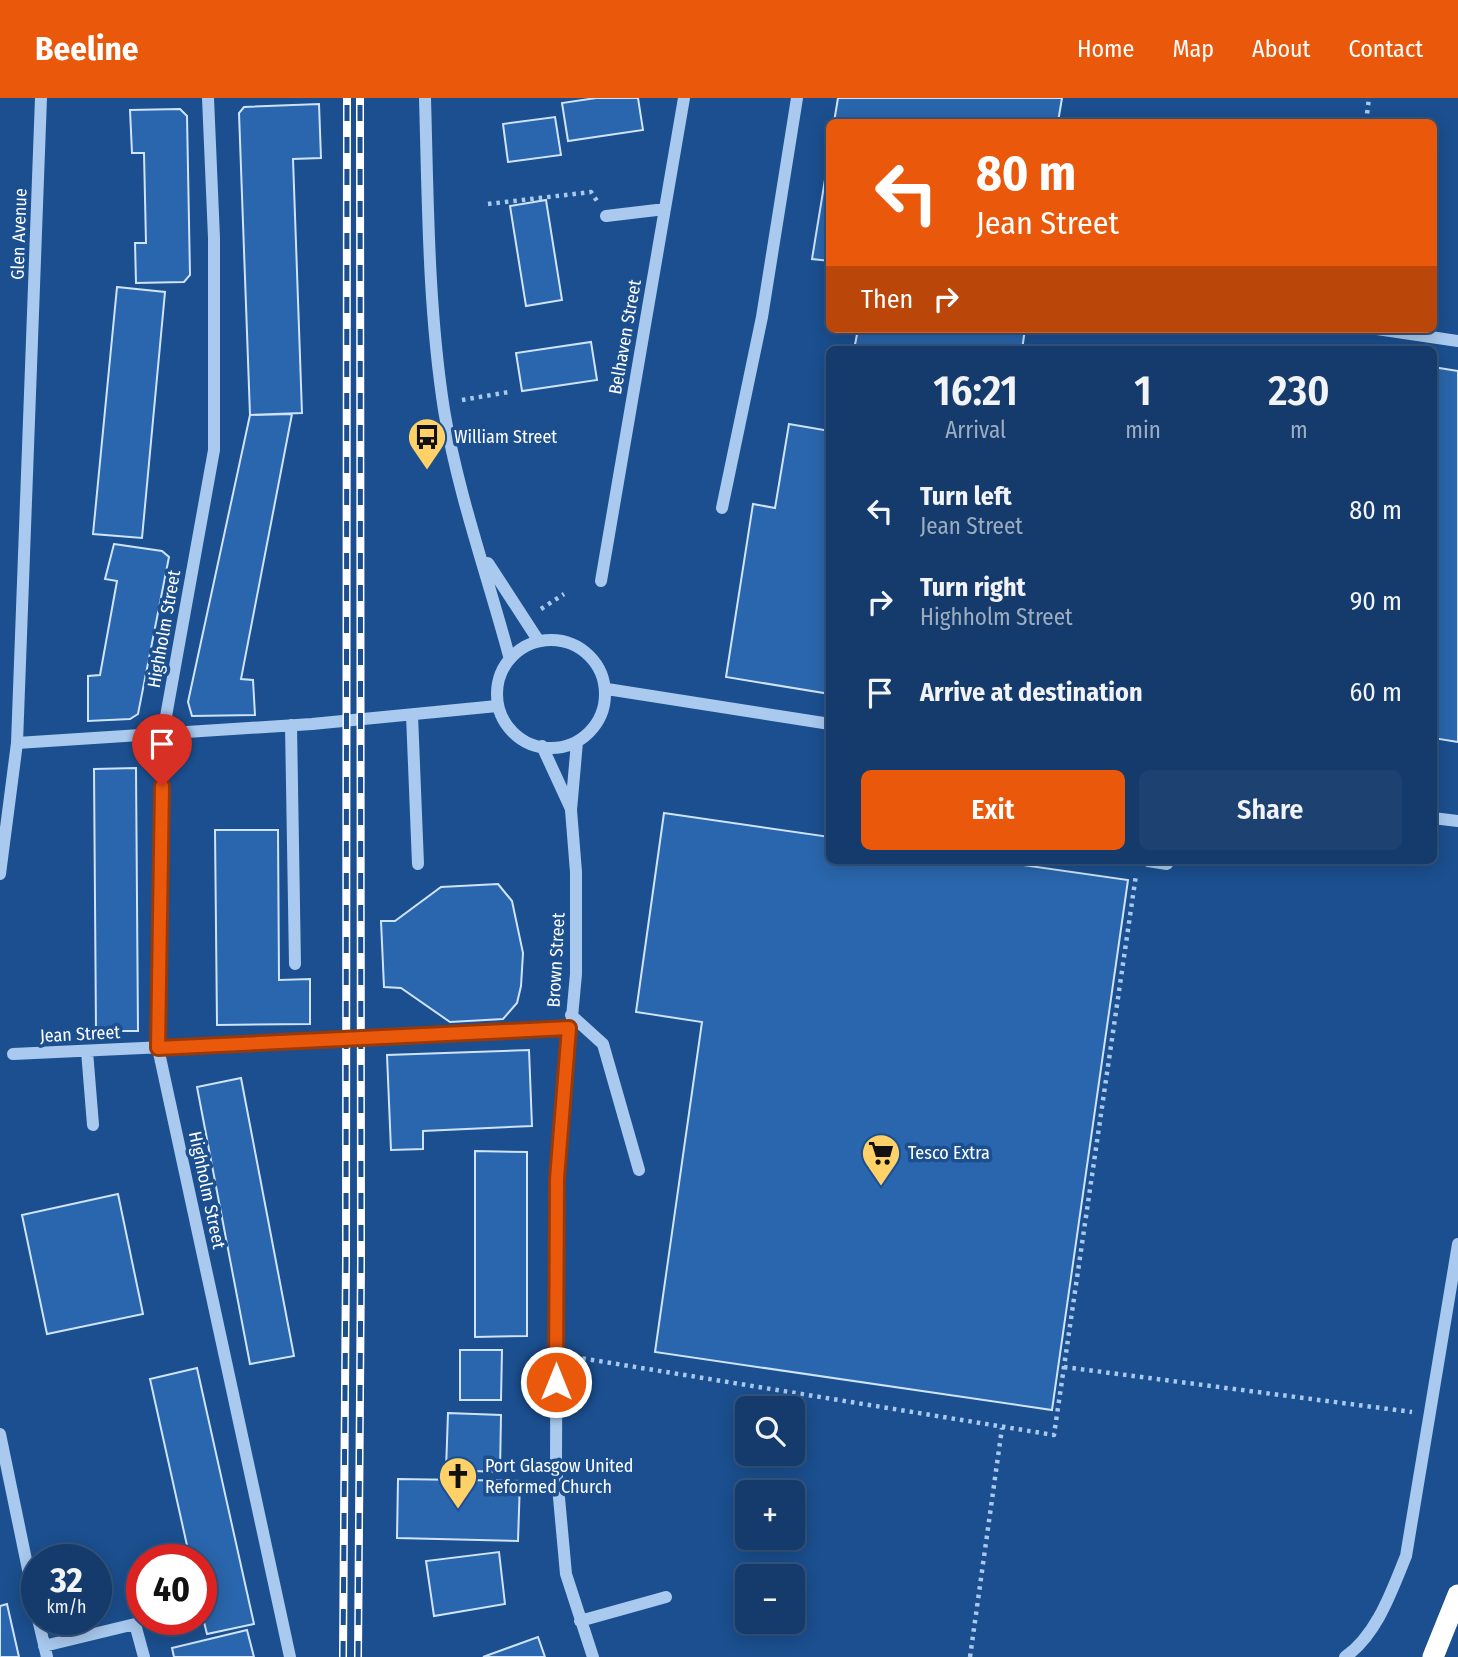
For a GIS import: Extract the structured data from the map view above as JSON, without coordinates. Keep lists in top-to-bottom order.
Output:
{
  "streets": {
    "street": [
      "Glen Avenue",
      "Belhaven Street",
      "Highholm Street",
      "Brown Street",
      "Jean Street"
    ]
  },
  "crossings": [
    ["Highholm Street", "Jean Street"],
    ["Brown Street", "Jean Street"]
  ],
  "places": {
    "bus stop": ["William Street"],
    "supermarket": ["Tesco Extra"],
    "church": ["Port Glasgow United Reformed Church"]
  },
  "page": {
    "header": "Beeline",
    "nav": [
      "Home",
      "Map",
      "About",
      "Contact"
    ],
    "turn": ["80 m", "Jean Street"],
    "then": "Then",
    "eta": [
      "16:21",
      "Arrival",
      "1",
      "min",
      "230",
      "m"
    ],
    "list": [
      {
        "name": "Turn left",
        "note": "Jean Street",
        "value": "80 m"
      },
      {
        "name": "Turn right",
        "note": "Highholm Street",
        "value": "90 m"
      },
      {
        "name": "Arrive at destination",
        "value": "60 m"
      }
    ],
    "buttons": ["Exit", "Share"],
    "map_buttons": ["+", "−"],
    "speed": "32 km/h",
    "limit": "40"
  }
}
